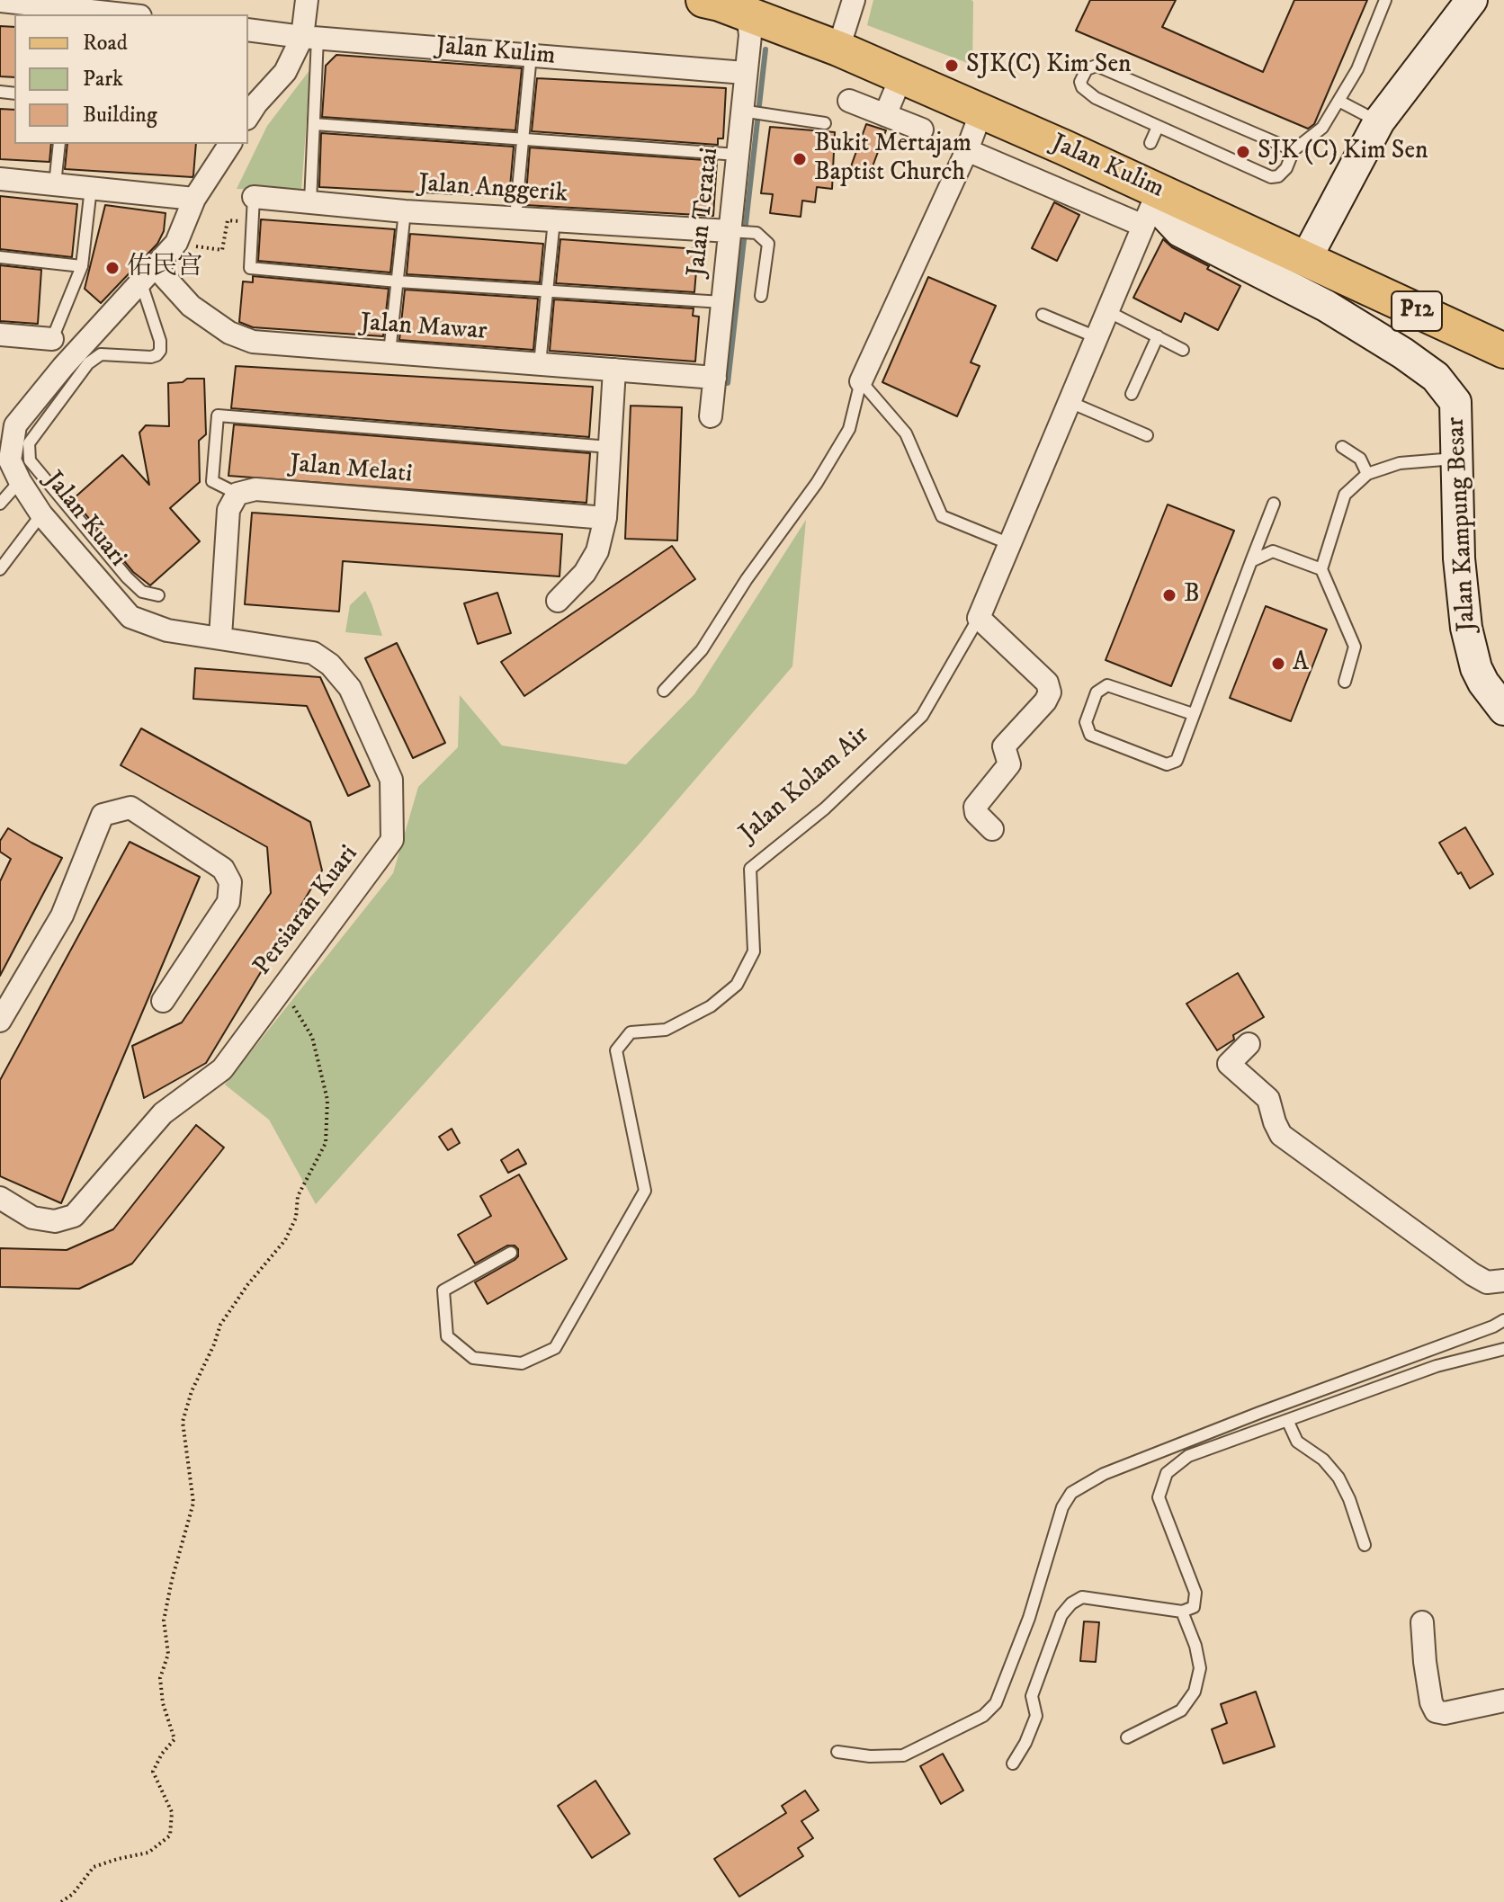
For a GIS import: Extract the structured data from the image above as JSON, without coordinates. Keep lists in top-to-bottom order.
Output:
{
  "streets": {
    "main road": ["Jalan Kulim", "P12"],
    "street": [
      "Jalan Anggerik",
      "Jalan Teratai",
      "Jalan Mawar",
      "Jalan Melati",
      "Jalan Kuari",
      "Jalan Kampung Besar",
      "Jalan Kolam Air",
      "Persiaran Kuari"
    ]
  },
  "crossings": [
    ["Jalan Kulim", "Jalan Teratai"],
    ["Jalan Kulim", "Jalan Kampung Besar"],
    ["Jalan Kulim", "Jalan Kolam Air"],
    ["Jalan Anggerik", "Jalan Teratai"],
    ["Jalan Teratai", "Jalan Mawar"],
    ["Jalan Mawar", "Jalan Kuari"],
    ["Jalan Kuari", "Persiaran Kuari"],
    ["Jalan Kampung Besar", "Jalan Kolam Air"]
  ],
  "places": [
    "SJK(C) Kim Sen",
    "SJK (C) Kim Sen",
    "Bukit Mertajam Baptist Church",
    "佑民宫",
    "B",
    "A"
  ],
  "legend": ["Road", "Park", "Building"]
}
